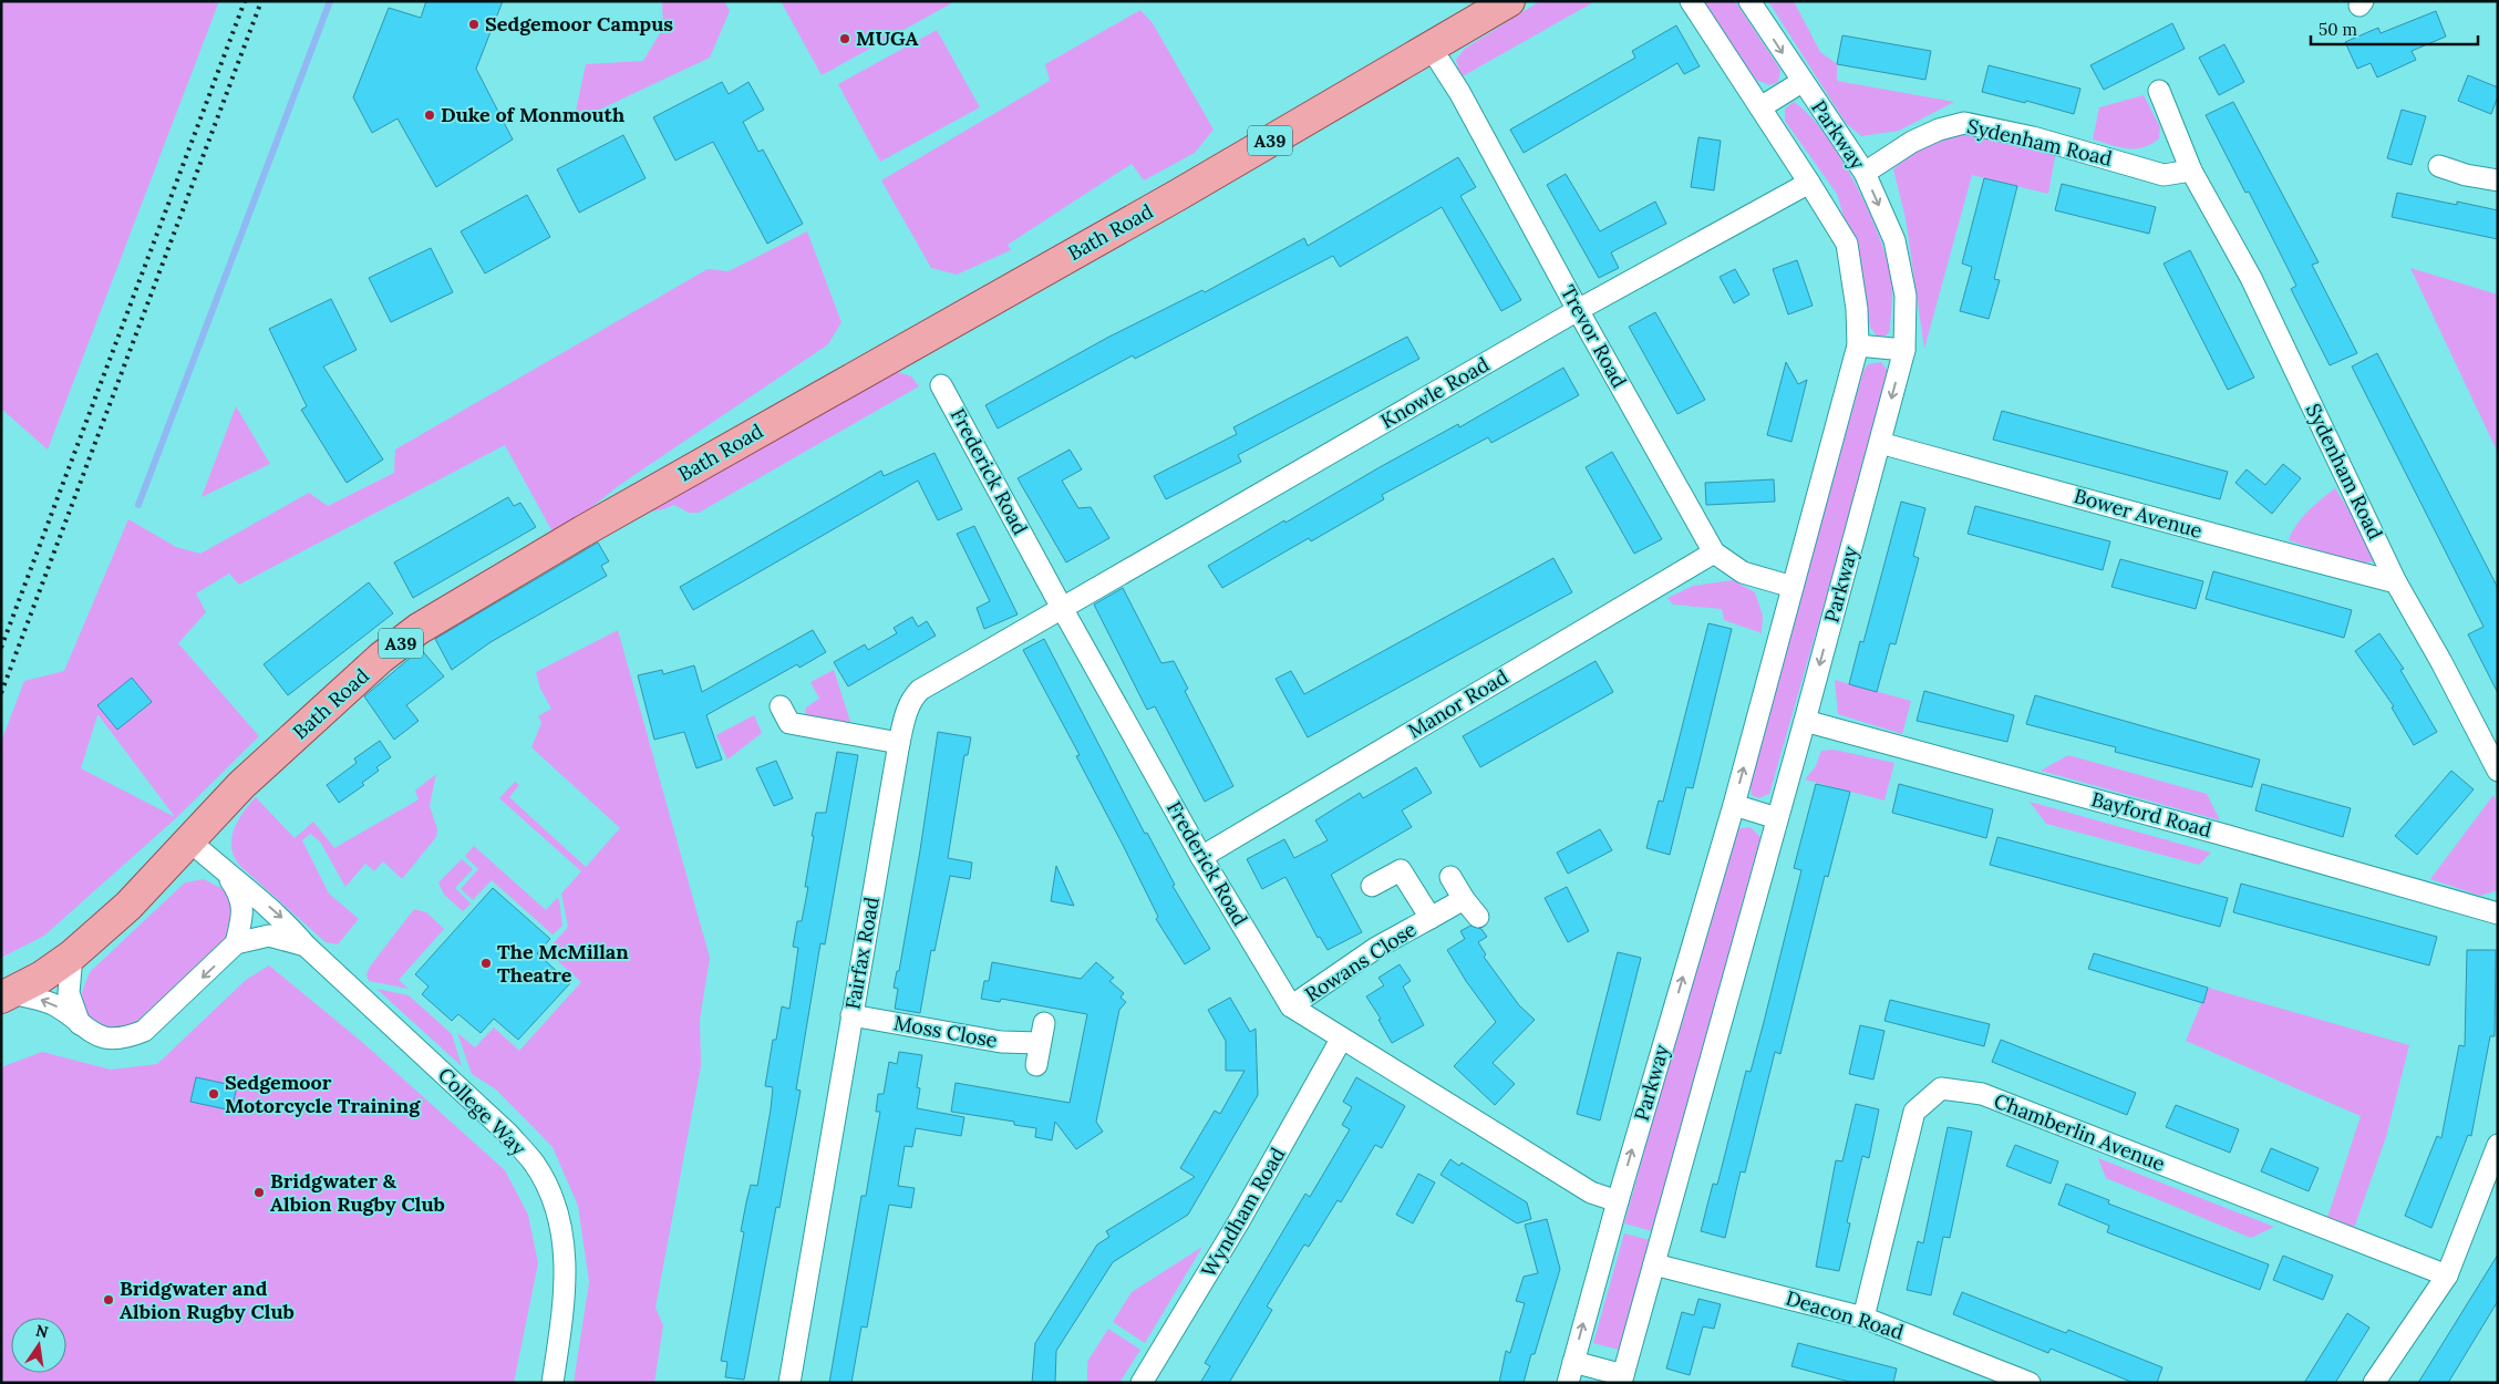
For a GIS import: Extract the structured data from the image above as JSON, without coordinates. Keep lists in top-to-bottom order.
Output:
{
  "streets": {
    "main road": ["A39", "Bath Road"],
    "street": [
      "Parkway",
      "Sydenham Road",
      "Trevor Road",
      "Knowle Road",
      "Frederick Road",
      "Bower Avenue",
      "Manor Road",
      "Bayford Road",
      "Fairfax Road",
      "Rowans Close",
      "Moss Close",
      "College Way",
      "Chamberlin Avenue",
      "Wyndham Road",
      "Deacon Road"
    ]
  },
  "crossings": [
    ["Parkway", "Sydenham Road"],
    ["Parkway", "Trevor Road"],
    ["Parkway", "Knowle Road"],
    ["Parkway", "Frederick Road"],
    ["Parkway", "Bower Avenue"],
    ["Parkway", "Bayford Road"],
    ["Parkway", "Deacon Road"],
    ["Sydenham Road", "Bower Avenue"],
    ["Bath Road", "Trevor Road"],
    ["Bath Road", "College Way"],
    ["Trevor Road", "Knowle Road"],
    ["Trevor Road", "Manor Road"],
    ["Knowle Road", "Frederick Road"],
    ["Knowle Road", "Fairfax Road"],
    ["Frederick Road", "Manor Road"],
    ["Frederick Road", "Fairfax Road"],
    ["Frederick Road", "Rowans Close"],
    ["Frederick Road", "Wyndham Road"],
    ["Fairfax Road", "Moss Close"],
    ["Chamberlin Avenue", "Deacon Road"]
  ],
  "places": [
    "Sedgemoor Campus",
    "MUGA",
    "Duke of Monmouth",
    "The McMillan Theatre",
    "Sedgemoor Motorcycle Training",
    "Bridgwater & Albion Rugby Club",
    "Bridgwater and Albion Rugby Club"
  ],
  "scale_bar": "50 m",
  "north": "top"
}
